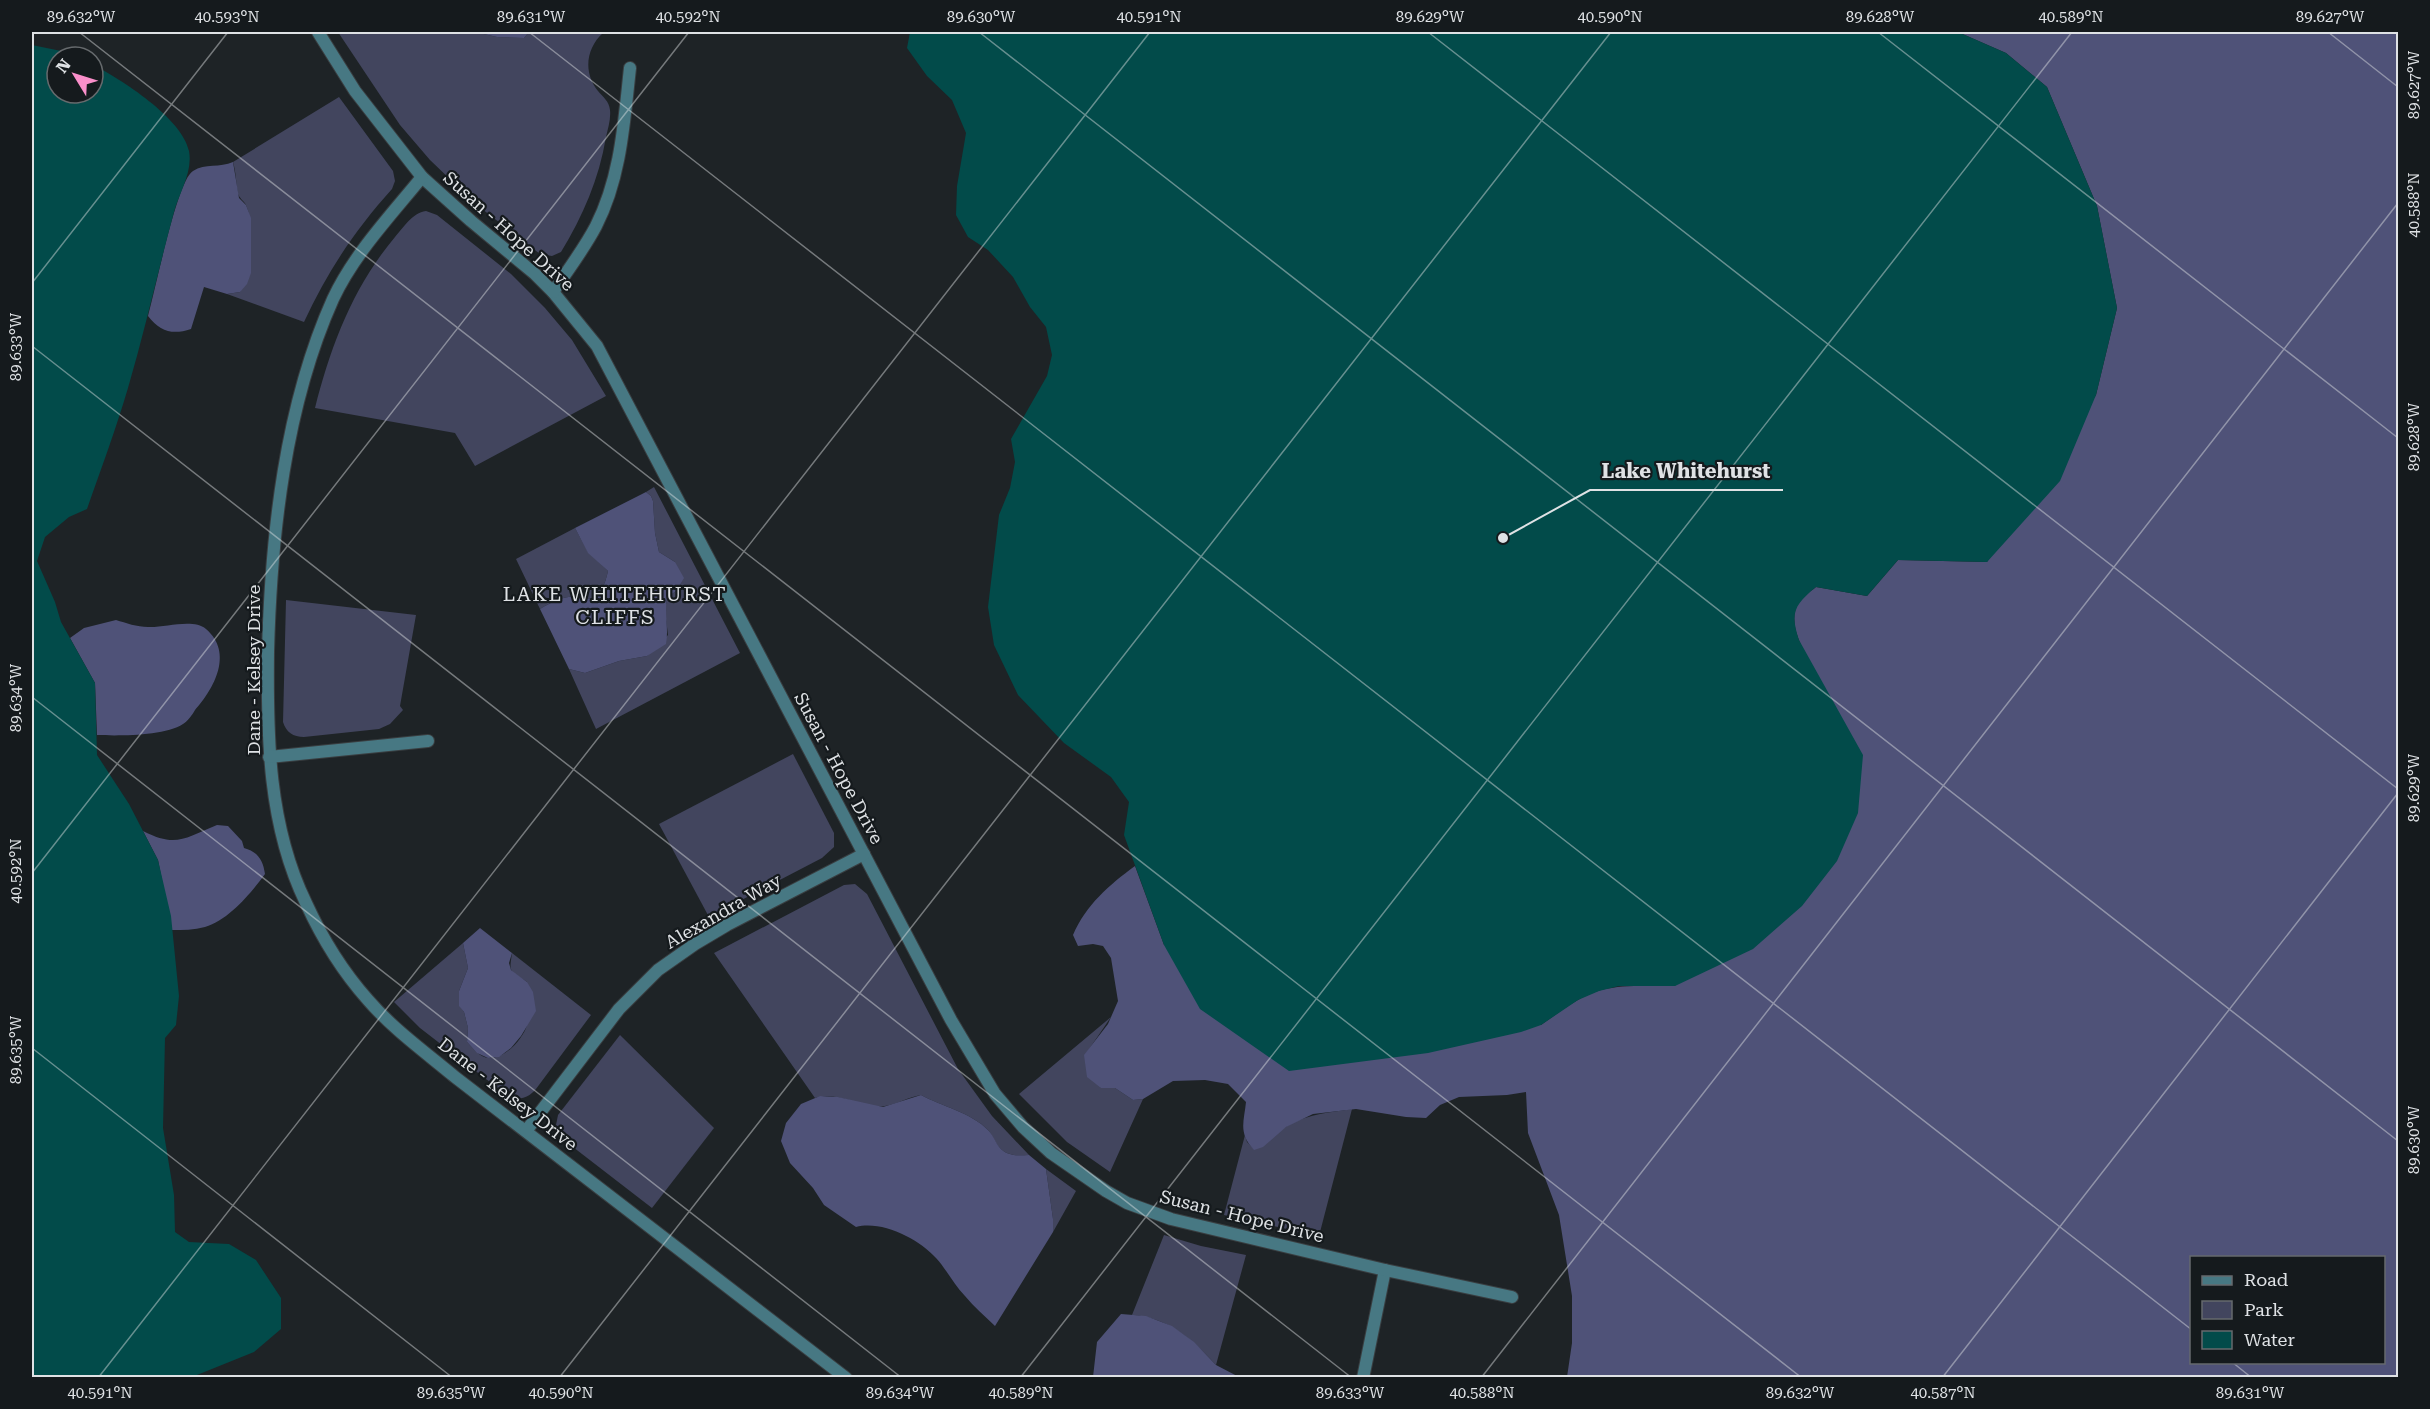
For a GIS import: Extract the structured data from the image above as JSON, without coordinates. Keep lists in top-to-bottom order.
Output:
{
  "streets": {
    "street": ["Susan - Hope Drive", "Dane - Kelsey Drive", "Alexandra Way"]
  },
  "crossings": [
    ["Susan - Hope Drive", "Dane - Kelsey Drive"],
    ["Susan - Hope Drive", "Alexandra Way"],
    ["Dane - Kelsey Drive", "Alexandra Way"]
  ],
  "districts": ["LAKE WHITEHURST CLIFFS"],
  "places": ["Lake Whitehurst"],
  "legend": ["Road", "Park", "Water"],
  "north": "top left",
  "coordinates": [
    "89.632°W",
    "40.593°N",
    "89.631°W",
    "40.592°N",
    "89.630°W",
    "40.591°N",
    "89.629°W",
    "40.590°N",
    "89.628°W",
    "40.589°N",
    "89.627°W",
    "40.588°N",
    "89.633°W",
    "89.634°W",
    "89.635°W",
    "40.587°N"
  ]
}
